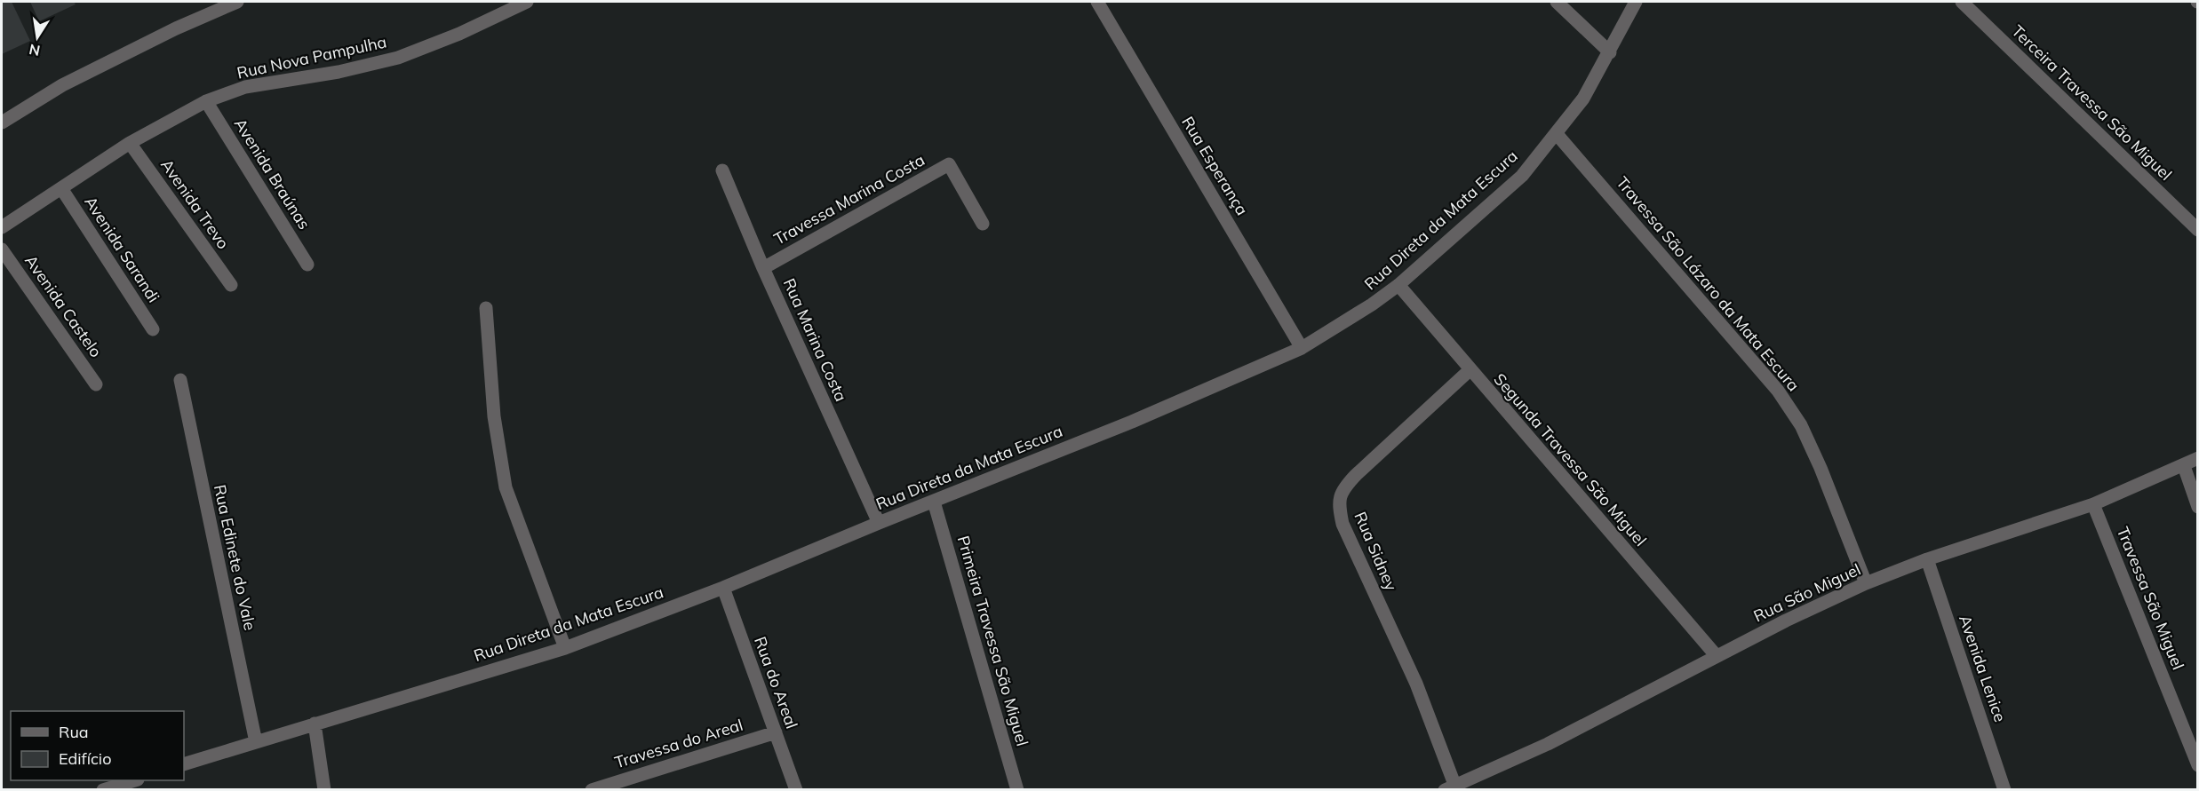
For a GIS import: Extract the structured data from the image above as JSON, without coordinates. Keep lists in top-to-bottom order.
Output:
{
  "streets": {
    "street": [
      "Rua Nova Pampulha",
      "Terceira Travessa São Miguel",
      "Rua Esperança",
      "Avenida Braúnas",
      "Travessa Marina Costa",
      "Avenida Trevo",
      "Rua Direta da Mata Escura",
      "Avenida Sarandi",
      "Travessa São Lázaro da Mata Escura",
      "Avenida Castelo",
      "Rua Marina Costa",
      "Segunda Travessa São Miguel",
      "Rua Sidney",
      "Rua Edinete do Vale",
      "Rua São Miguel",
      "Travessa São Miguel",
      "Primeira Travessa São Miguel",
      "Avenida Lenice",
      "Rua do Areal",
      "Travessa do Areal"
    ]
  },
  "crossings": [
    ["Rua Nova Pampulha", "Avenida Braúnas"],
    ["Rua Nova Pampulha", "Avenida Trevo"],
    ["Rua Nova Pampulha", "Avenida Sarandi"],
    ["Rua Esperança", "Rua Direta da Mata Escura"],
    ["Travessa Marina Costa", "Rua Marina Costa"],
    ["Rua Direta da Mata Escura", "Travessa São Lázaro da Mata Escura"],
    ["Rua Direta da Mata Escura", "Rua Marina Costa"],
    ["Rua Direta da Mata Escura", "Segunda Travessa São Miguel"],
    ["Rua Direta da Mata Escura", "Rua Edinete do Vale"],
    ["Rua Direta da Mata Escura", "Primeira Travessa São Miguel"],
    ["Rua Direta da Mata Escura", "Rua do Areal"],
    ["Travessa São Lázaro da Mata Escura", "Rua São Miguel"],
    ["Segunda Travessa São Miguel", "Rua Sidney"],
    ["Segunda Travessa São Miguel", "Rua São Miguel"],
    ["Rua Sidney", "Rua São Miguel"],
    ["Rua São Miguel", "Travessa São Miguel"],
    ["Rua São Miguel", "Avenida Lenice"],
    ["Rua do Areal", "Travessa do Areal"]
  ],
  "legend": ["Rua", "Edifício"],
  "north": "bottom"
}
